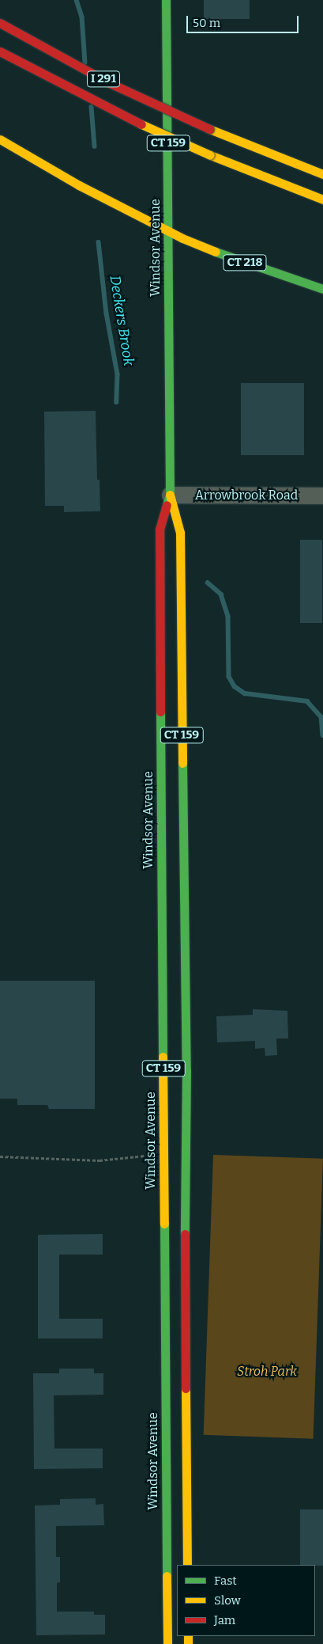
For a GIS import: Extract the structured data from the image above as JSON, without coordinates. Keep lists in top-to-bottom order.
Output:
{
  "streets": {
    "main road": [
      "I 291",
      "CT 159",
      "Windsor Avenue",
      "CT 218"
    ],
    "street": ["Arrowbrook Road"]
  },
  "crossings": [
    ["Windsor Avenue", "CT 218"],
    ["Windsor Avenue", "Arrowbrook Road"]
  ],
  "water": ["Deckers Brook"],
  "parks": ["Stroh Park"],
  "legend": ["Fast", "Slow", "Jam"],
  "scale_bar": "50 m"
}
